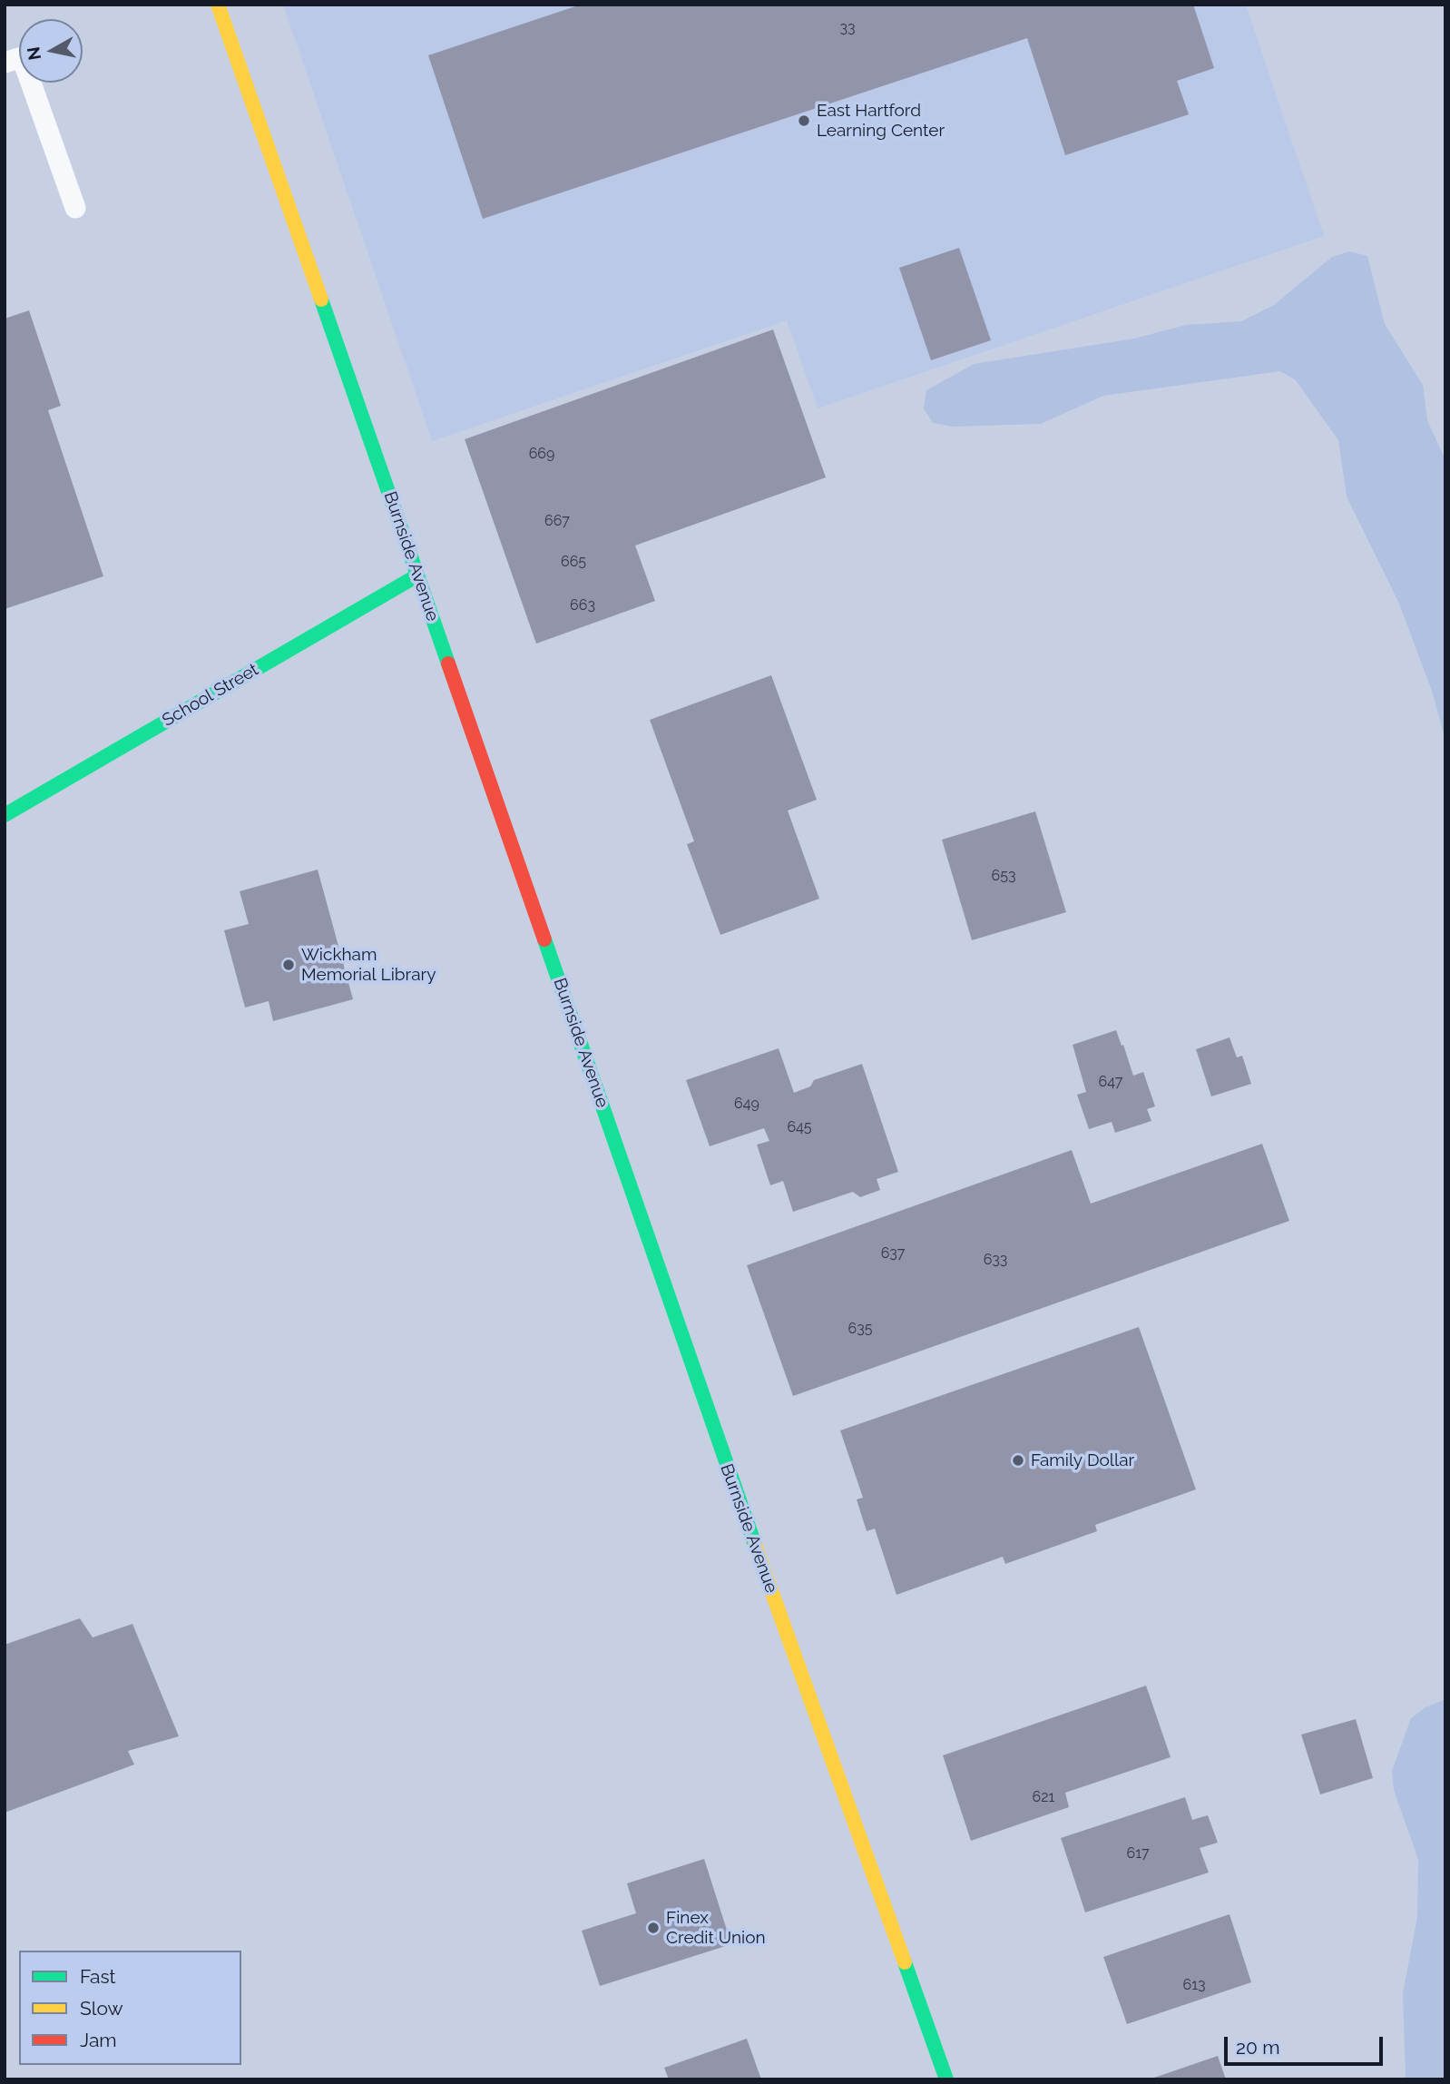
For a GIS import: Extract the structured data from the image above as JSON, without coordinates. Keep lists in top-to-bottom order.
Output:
{
  "streets": {
    "main road": ["Burnside Avenue", "School Street"]
  },
  "crossings": [
    ["Burnside Avenue", "School Street"]
  ],
  "places": [
    "East Hartford Learning Center",
    "Wickham Memorial Library",
    "Family Dollar",
    "Finex Credit Union"
  ],
  "house_numbers": [
    "33",
    "669",
    "667",
    "665",
    "663",
    "653",
    "647",
    "649",
    "645",
    "637",
    "633",
    "635",
    "621",
    "617",
    "613"
  ],
  "legend": ["Fast", "Slow", "Jam"],
  "scale_bar": "20 m",
  "north": "left"
}
